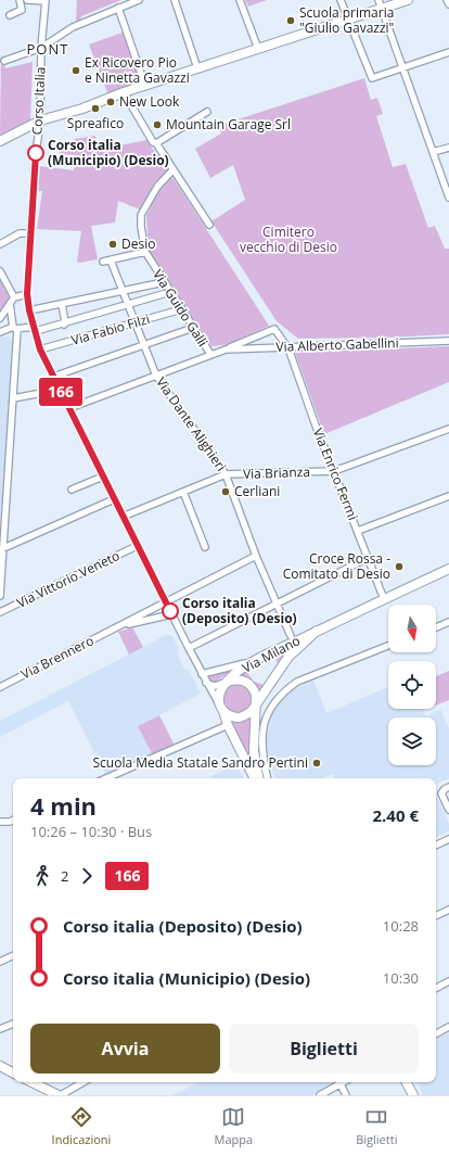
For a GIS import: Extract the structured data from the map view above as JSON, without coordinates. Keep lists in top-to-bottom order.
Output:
{
  "streets": {
    "main road": ["Via Milano"],
    "street": [
      "Corso Italia",
      "Via Guido Galli",
      "Via Fabio Filzi",
      "Via Alberto Gabellini",
      "Via Dante Alighieri",
      "Via Brianza",
      "Via Enrico Fermi",
      "Via Vittorio Veneto",
      "Via Brennero"
    ]
  },
  "crossings": [
    ["Corso Italia", "Via Fabio Filzi"],
    ["Corso Italia", "Via Alberto Gabellini"],
    ["Corso Italia", "Via Brianza"],
    ["Corso Italia", "Via Vittorio Veneto"],
    ["Corso Italia", "Via Milano"],
    ["Corso Italia", "Via Brennero"],
    ["Via Guido Galli", "Via Fabio Filzi"],
    ["Via Guido Galli", "Via Alberto Gabellini"],
    ["Via Guido Galli", "Via Dante Alighieri"],
    ["Via Fabio Filzi", "Via Dante Alighieri"],
    ["Via Alberto Gabellini", "Via Dante Alighieri"],
    ["Via Alberto Gabellini", "Via Enrico Fermi"],
    ["Via Dante Alighieri", "Via Brianza"],
    ["Via Dante Alighieri", "Via Brennero"],
    ["Via Brianza", "Via Enrico Fermi"],
    ["Via Enrico Fermi", "Via Milano"]
  ],
  "districts": ["PONT"],
  "parks": ["Cimitero vecchio di Desio"],
  "places": [
    "Scuola primaria \"Giulio Gavazzi\"",
    "Ex Ricovero Pio e Ninetta Gavazzi",
    "New Look",
    "Spreafico",
    "Mountain Garage Srl",
    "Corso italia (Municipio) (Desio)",
    "Desio",
    "Cerliani",
    "Croce Rossa - Comitato di Desio",
    "Corso italia (Deposito) (Desio)",
    "Scuola Media Statale Sandro Pertini"
  ],
  "lines": ["bus line 166"],
  "north": "bottom",
  "page": {
    "on_map": "166",
    "heading": ["4 min", "10:26 – 10:30 · Bus", "2.40 €"],
    "legs": ["2", "166"],
    "list": [
      {
        "name": "Corso italia (Deposito) (Desio)",
        "value": "10:28"
      },
      {
        "name": "Corso italia (Municipio) (Desio)",
        "value": "10:30"
      }
    ],
    "buttons": ["Avvia", "Biglietti"],
    "tabs": ["Indicazioni", "Mappa", "Biglietti"]
  }
}
